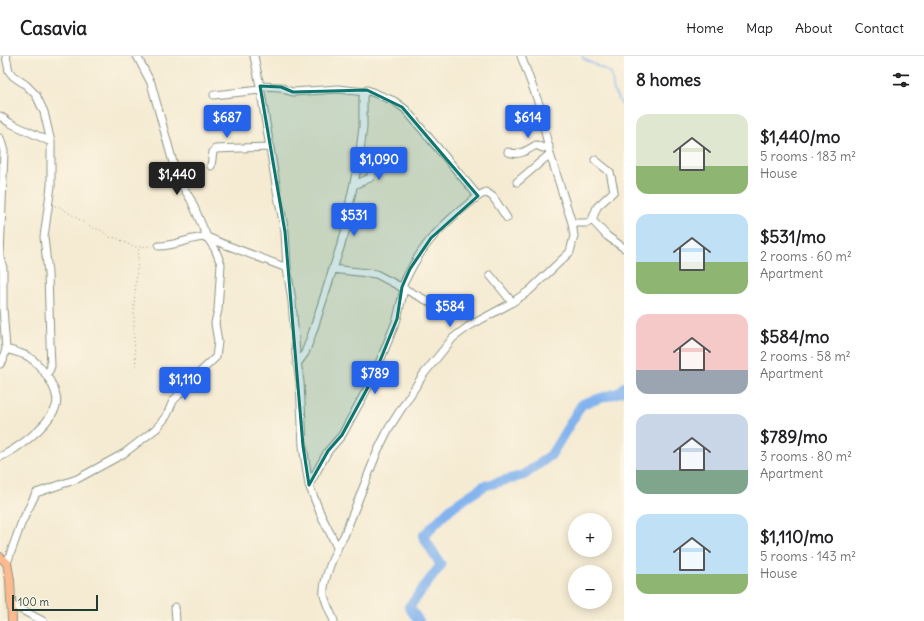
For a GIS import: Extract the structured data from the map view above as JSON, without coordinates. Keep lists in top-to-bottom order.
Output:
{
  "scale_bar": "100 m",
  "page": {
    "header": "Casavia",
    "nav": [
      "Home",
      "Map",
      "About",
      "Contact"
    ],
    "heading": "8 homes",
    "list": [
      {
        "name": "$1,440/mo",
        "note": "5 rooms · 183 m² · House"
      },
      {
        "name": "$531/mo",
        "note": "2 rooms · 60 m² · Apartment"
      },
      {
        "name": "$584/mo",
        "note": "2 rooms · 58 m² · Apartment"
      },
      {
        "name": "$789/mo",
        "note": "3 rooms · 80 m² · Apartment"
      },
      {
        "name": "$1,110/mo",
        "note": "5 rooms · 143 m² · House"
      }
    ],
    "price": [
      "$687",
      "$614",
      "$1,090",
      "$1,440",
      "$531",
      "$584",
      "$789",
      "$1,110"
    ],
    "map_buttons": ["+", "−"],
    "scale": "100 m"
  }
}
